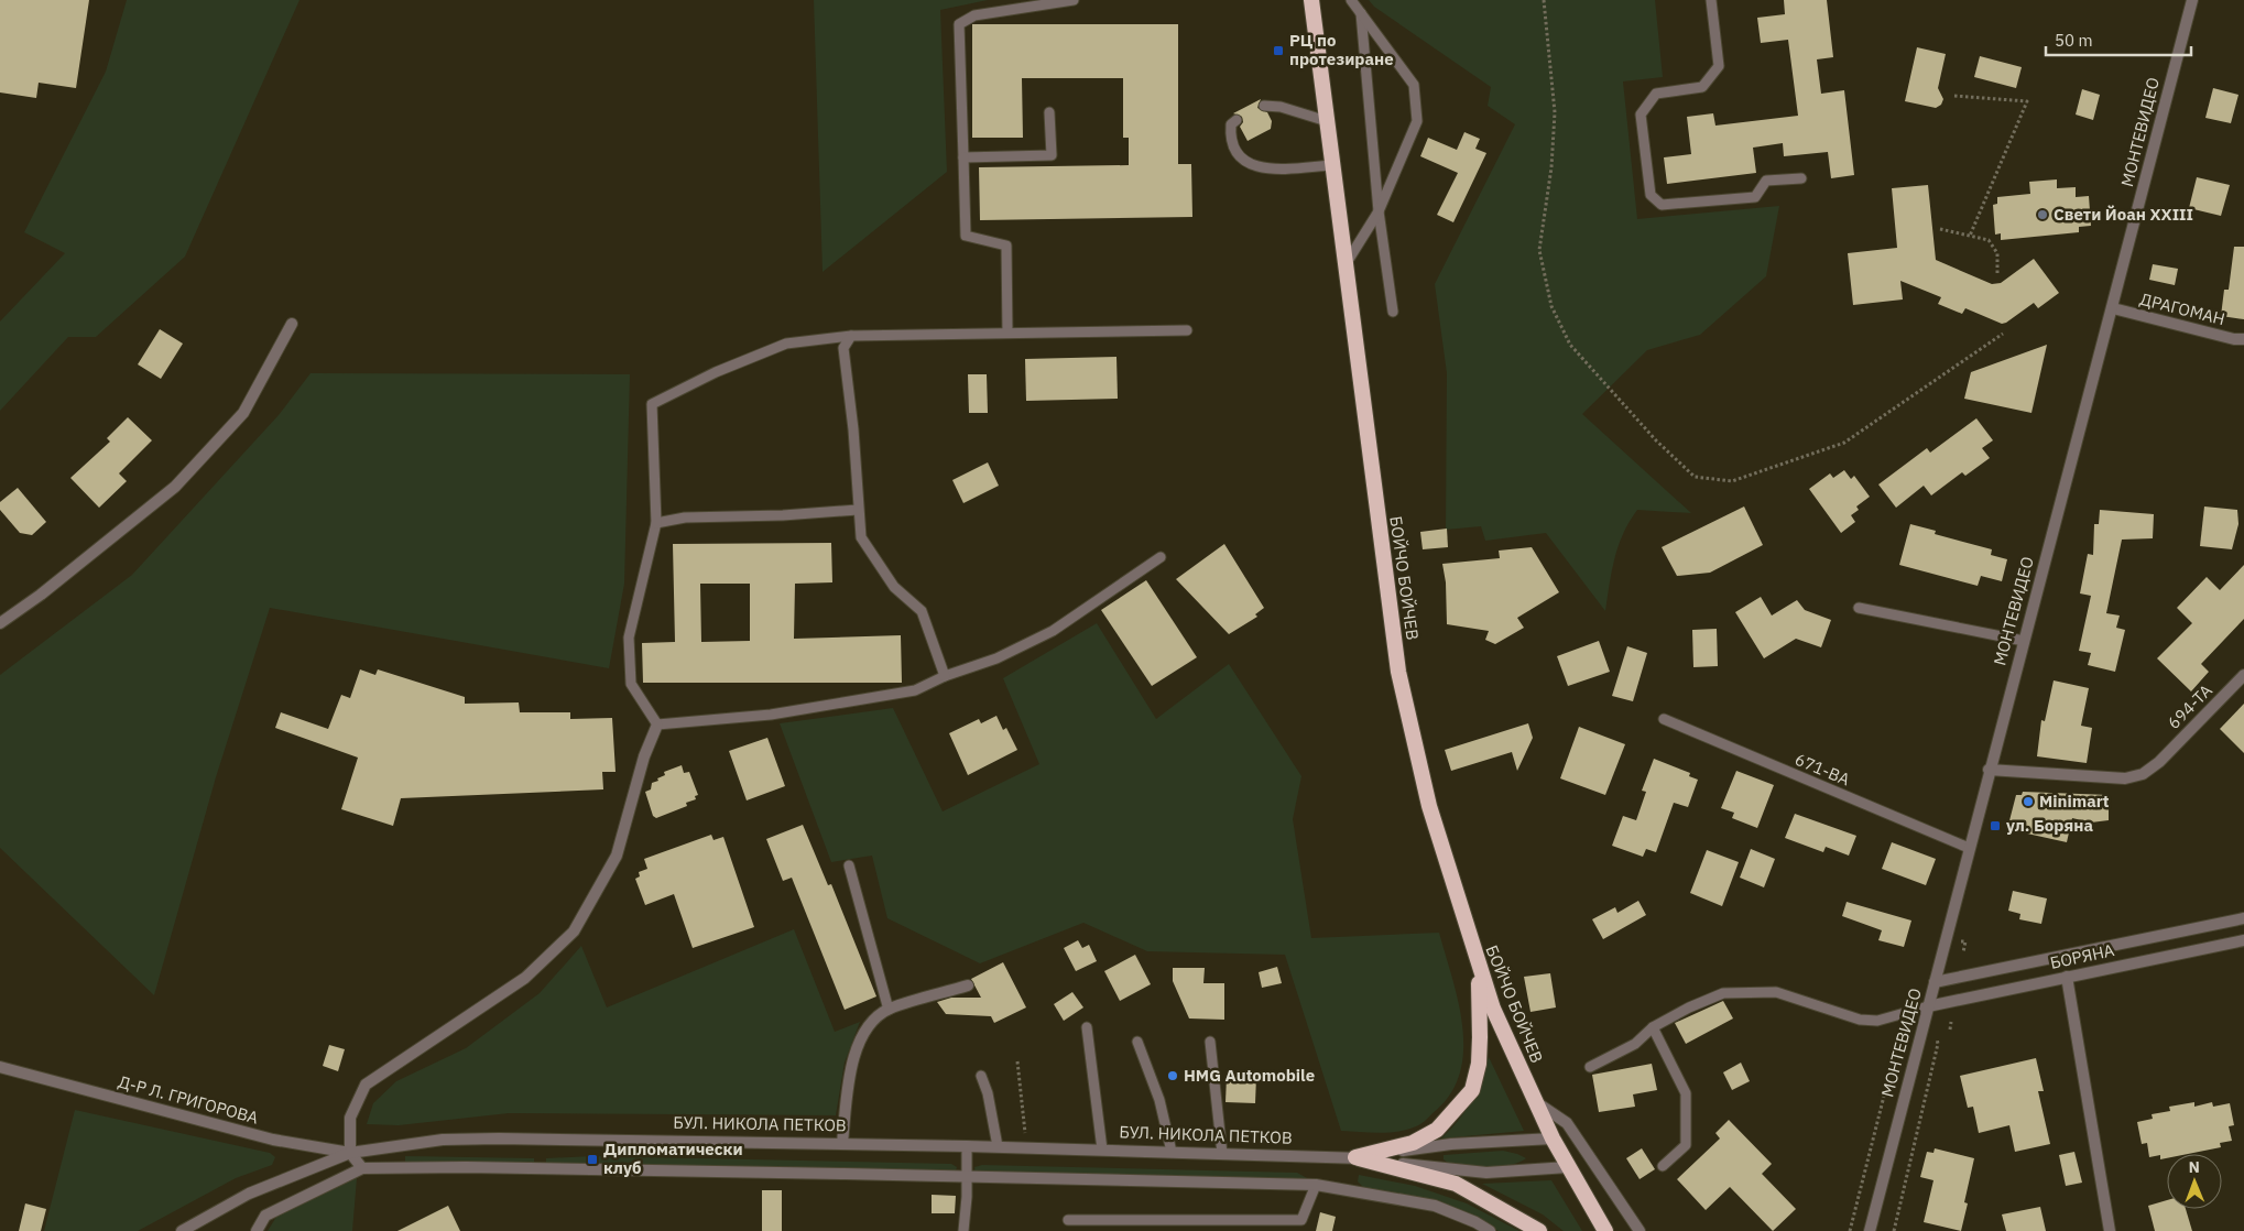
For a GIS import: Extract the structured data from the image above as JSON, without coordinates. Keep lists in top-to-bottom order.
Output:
{
  "streets": {
    "highway": ["БОЙЧО БОЙЧЕВ"],
    "street": [
      "МОНТЕВИДЕО",
      "ДРАГОМАН",
      "694-ТА",
      "БОРЯНА",
      "Д-Р Л. ГРИГОРОВА",
      "БУЛ. НИКОЛА ПЕТКОВ"
    ],
    "lane": ["671-ВА"]
  },
  "crossings": [
    ["МОНТЕВИДЕО", "ДРАГОМАН"],
    ["МОНТЕВИДЕО", "694-ТА"],
    ["МОНТЕВИДЕО", "671-ВА"],
    ["МОНТЕВИДЕО", "БОРЯНА"],
    ["БОЙЧО БОЙЧЕВ", "БУЛ. НИКОЛА ПЕТКОВ"],
    ["Д-Р Л. ГРИГОРОВА", "БУЛ. НИКОЛА ПЕТКОВ"]
  ],
  "places": {
    "transit": ["РЦ по протезиране", "ул. Боряна", "Дипломатически клуб"],
    "other": ["Свети Йоан XXIII", "Minimart", "HMG Automobile"]
  },
  "scale_bar": "50 m",
  "north": "top"
}
